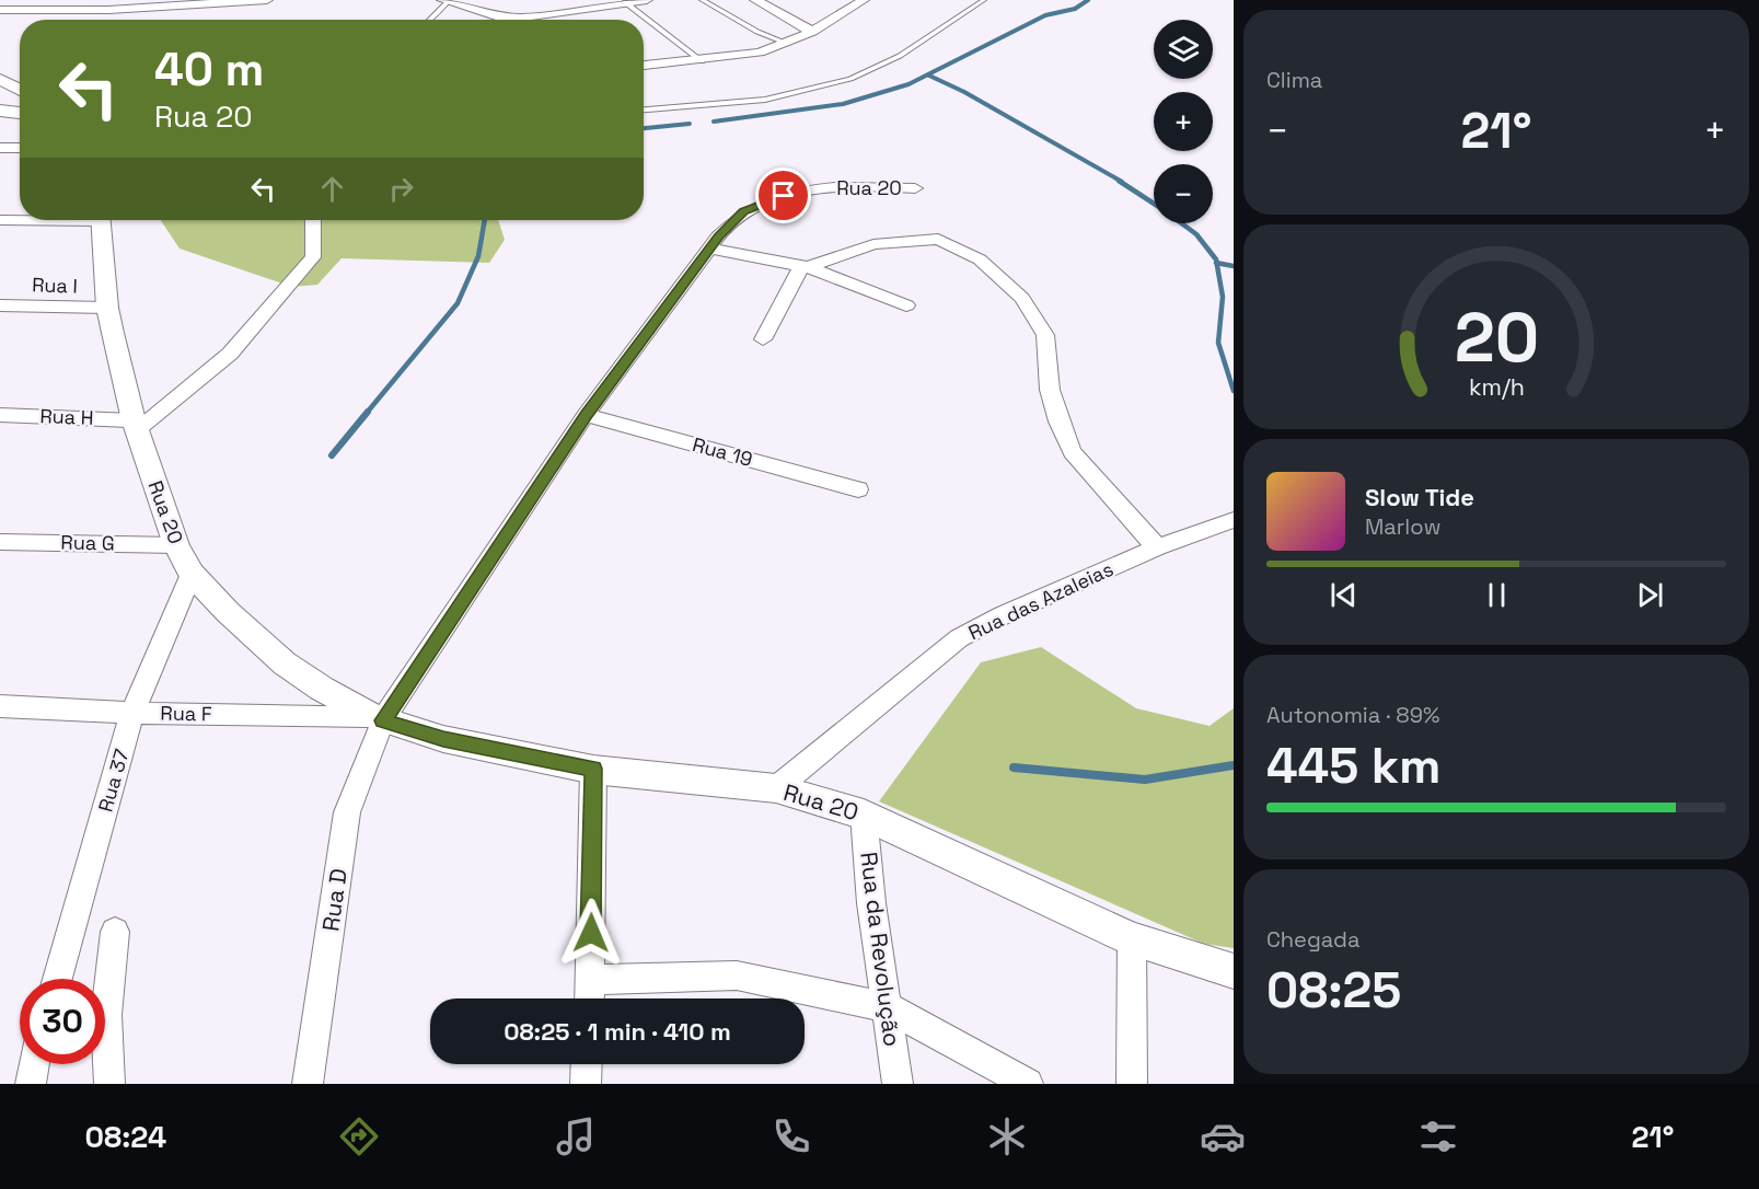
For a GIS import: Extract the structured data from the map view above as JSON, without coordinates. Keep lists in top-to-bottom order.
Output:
{
  "streets": {
    "street": [
      "Rua 20",
      "Rua I",
      "Rua H",
      "Rua 19",
      "Rua G",
      "Rua das Azaleias",
      "Rua F",
      "Rua 37",
      "Rua D",
      "Rua da Revolução"
    ]
  },
  "crossings": [
    ["Rua 20", "Rua I"],
    ["Rua 20", "Rua H"],
    ["Rua 20", "Rua 19"],
    ["Rua 20", "Rua G"],
    ["Rua 20", "Rua das Azaleias"],
    ["Rua 20", "Rua F"],
    ["Rua 20", "Rua 37"],
    ["Rua 20", "Rua D"],
    ["Rua 20", "Rua da Revolução"],
    ["Rua F", "Rua 37"],
    ["Rua F", "Rua D"]
  ],
  "page": {
    "tile": [
      "Clima",
      ["Autonomia · 89%", "445 km"],
      ["Chegada", "08:25"]
    ],
    "map_buttons": ["+", "−"],
    "turn": ["40 m", "Rua 20"],
    "heat": ["−", "21°", "+"],
    "song": ["Slow Tide", "Marlow"],
    "limit": "30",
    "trip": "08:25 · 1 min · 410 m",
    "tabs": ["08:24", "21°"],
    "gauge": ["20", "km/h"]
  }
}
